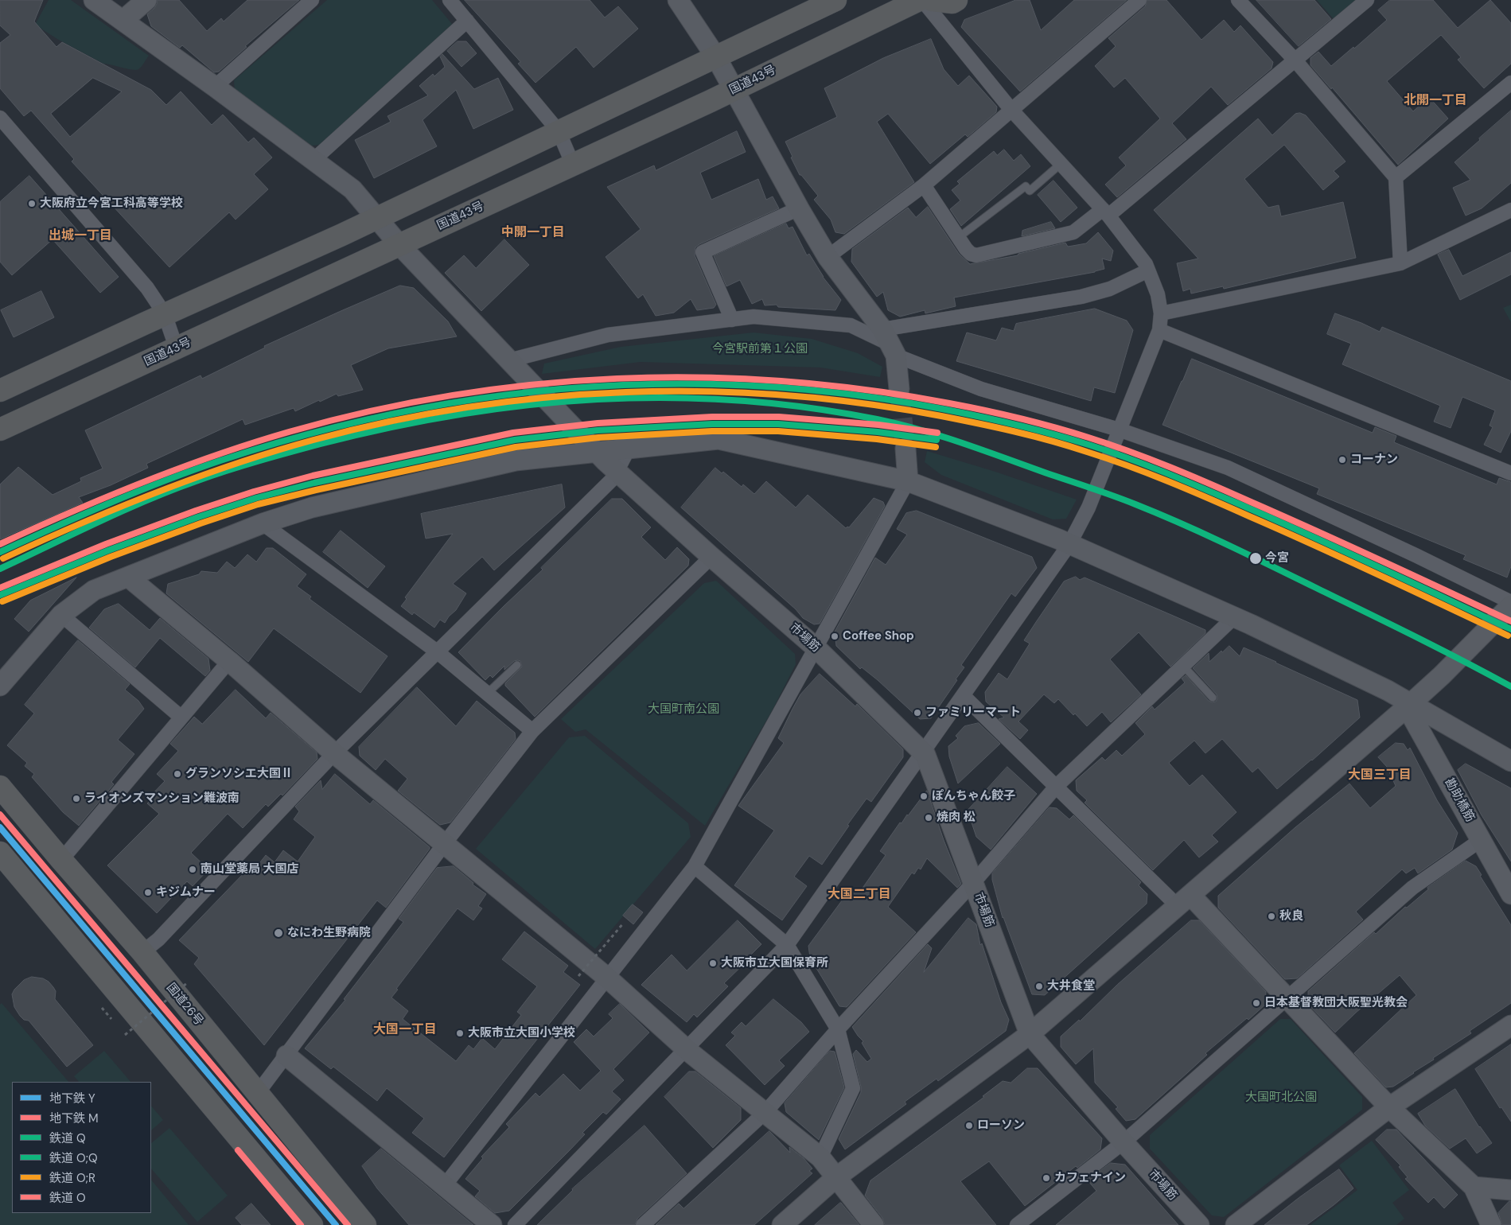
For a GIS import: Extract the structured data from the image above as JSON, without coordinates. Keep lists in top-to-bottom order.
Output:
{
  "streets": {
    "highway": ["国道43号", "国道26号"],
    "street": ["市場筋", "勘助橋筋"]
  },
  "crossings": [
    ["国道43号", "市場筋"]
  ],
  "districts": [
    "北開一丁目",
    "中開一丁目",
    "出城一丁目",
    "大国三丁目",
    "大国二丁目",
    "大国一丁目"
  ],
  "parks": ["今宮駅前第１公園", "大国町南公園", "大国町北公園"],
  "places": [
    "大阪府立今宮工科高等学校",
    "コーナン",
    "今宮",
    "Coffee Shop",
    "ファミリーマート",
    "グランソシエ大国Ⅱ",
    "ぽんちゃん餃子",
    "ライオンズマンション難波南",
    "焼肉 松",
    "南山堂薬局 大国店",
    "キジムナー",
    "秋良",
    "なにわ生野病院",
    "大阪市立大国保育所",
    "大井食堂",
    "日本基督教団大阪聖光教会",
    "大阪市立大国小学校",
    "ローソン",
    "カフェナイン"
  ],
  "lines": [
    "rail line O",
    "rail line O;Q",
    "rail line O;R",
    "rail line Q",
    "metro line M",
    "metro line Y"
  ],
  "legend": [
    "地下鉄 Y",
    "地下鉄 M",
    "鉄道 Q",
    "鉄道 O;Q",
    "鉄道 O;R",
    "鉄道 O"
  ]
}
